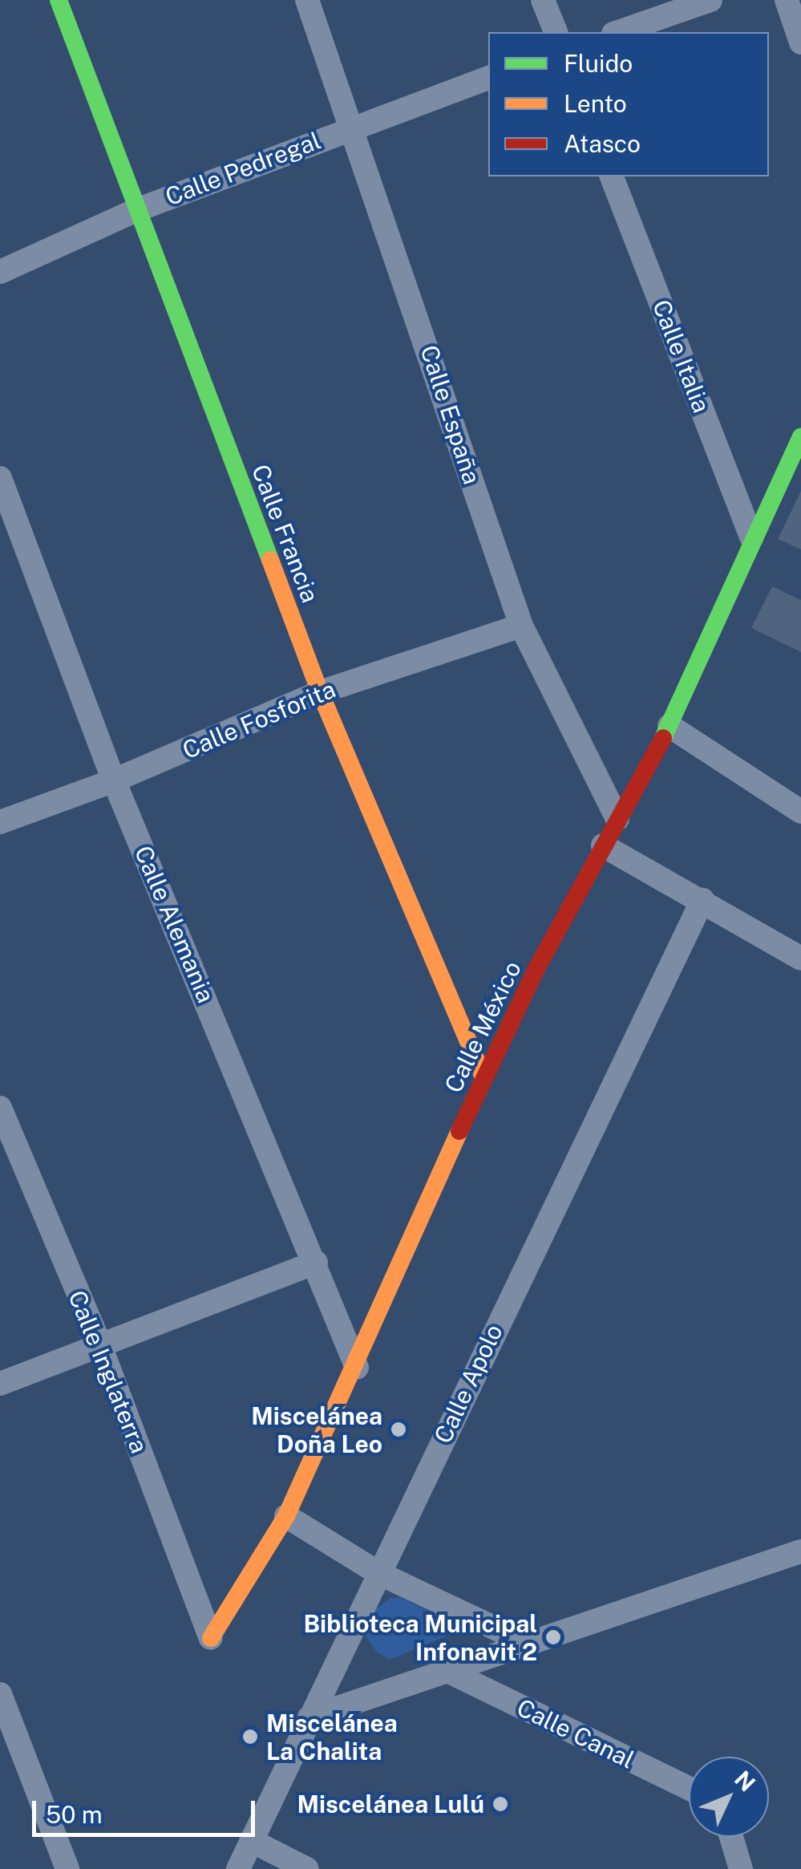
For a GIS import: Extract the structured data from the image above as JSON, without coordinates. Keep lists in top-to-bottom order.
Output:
{
  "streets": {
    "street": [
      "Calle Pedregal",
      "Calle Italia",
      "Calle España",
      "Calle Francia",
      "Calle Fosforita",
      "Calle Alemania",
      "Calle México",
      "Calle Inglaterra",
      "Calle Apolo",
      "Calle Canal"
    ]
  },
  "crossings": [
    ["Calle Pedregal", "Calle España"],
    ["Calle Pedregal", "Calle Francia"],
    ["Calle Italia", "Calle México"],
    ["Calle España", "Calle Fosforita"],
    ["Calle España", "Calle México"],
    ["Calle Francia", "Calle Fosforita"],
    ["Calle Francia", "Calle México"],
    ["Calle Fosforita", "Calle Alemania"],
    ["Calle Alemania", "Calle México"],
    ["Calle México", "Calle Inglaterra"]
  ],
  "places": [
    "Miscelánea Doña Leo",
    "Biblioteca Municipal Infonavit 2",
    "Miscelánea La Chalita",
    "Miscelánea Lulú"
  ],
  "legend": ["Fluido", "Lento", "Atasco"],
  "scale_bar": "50 m",
  "north": "top right"
}
